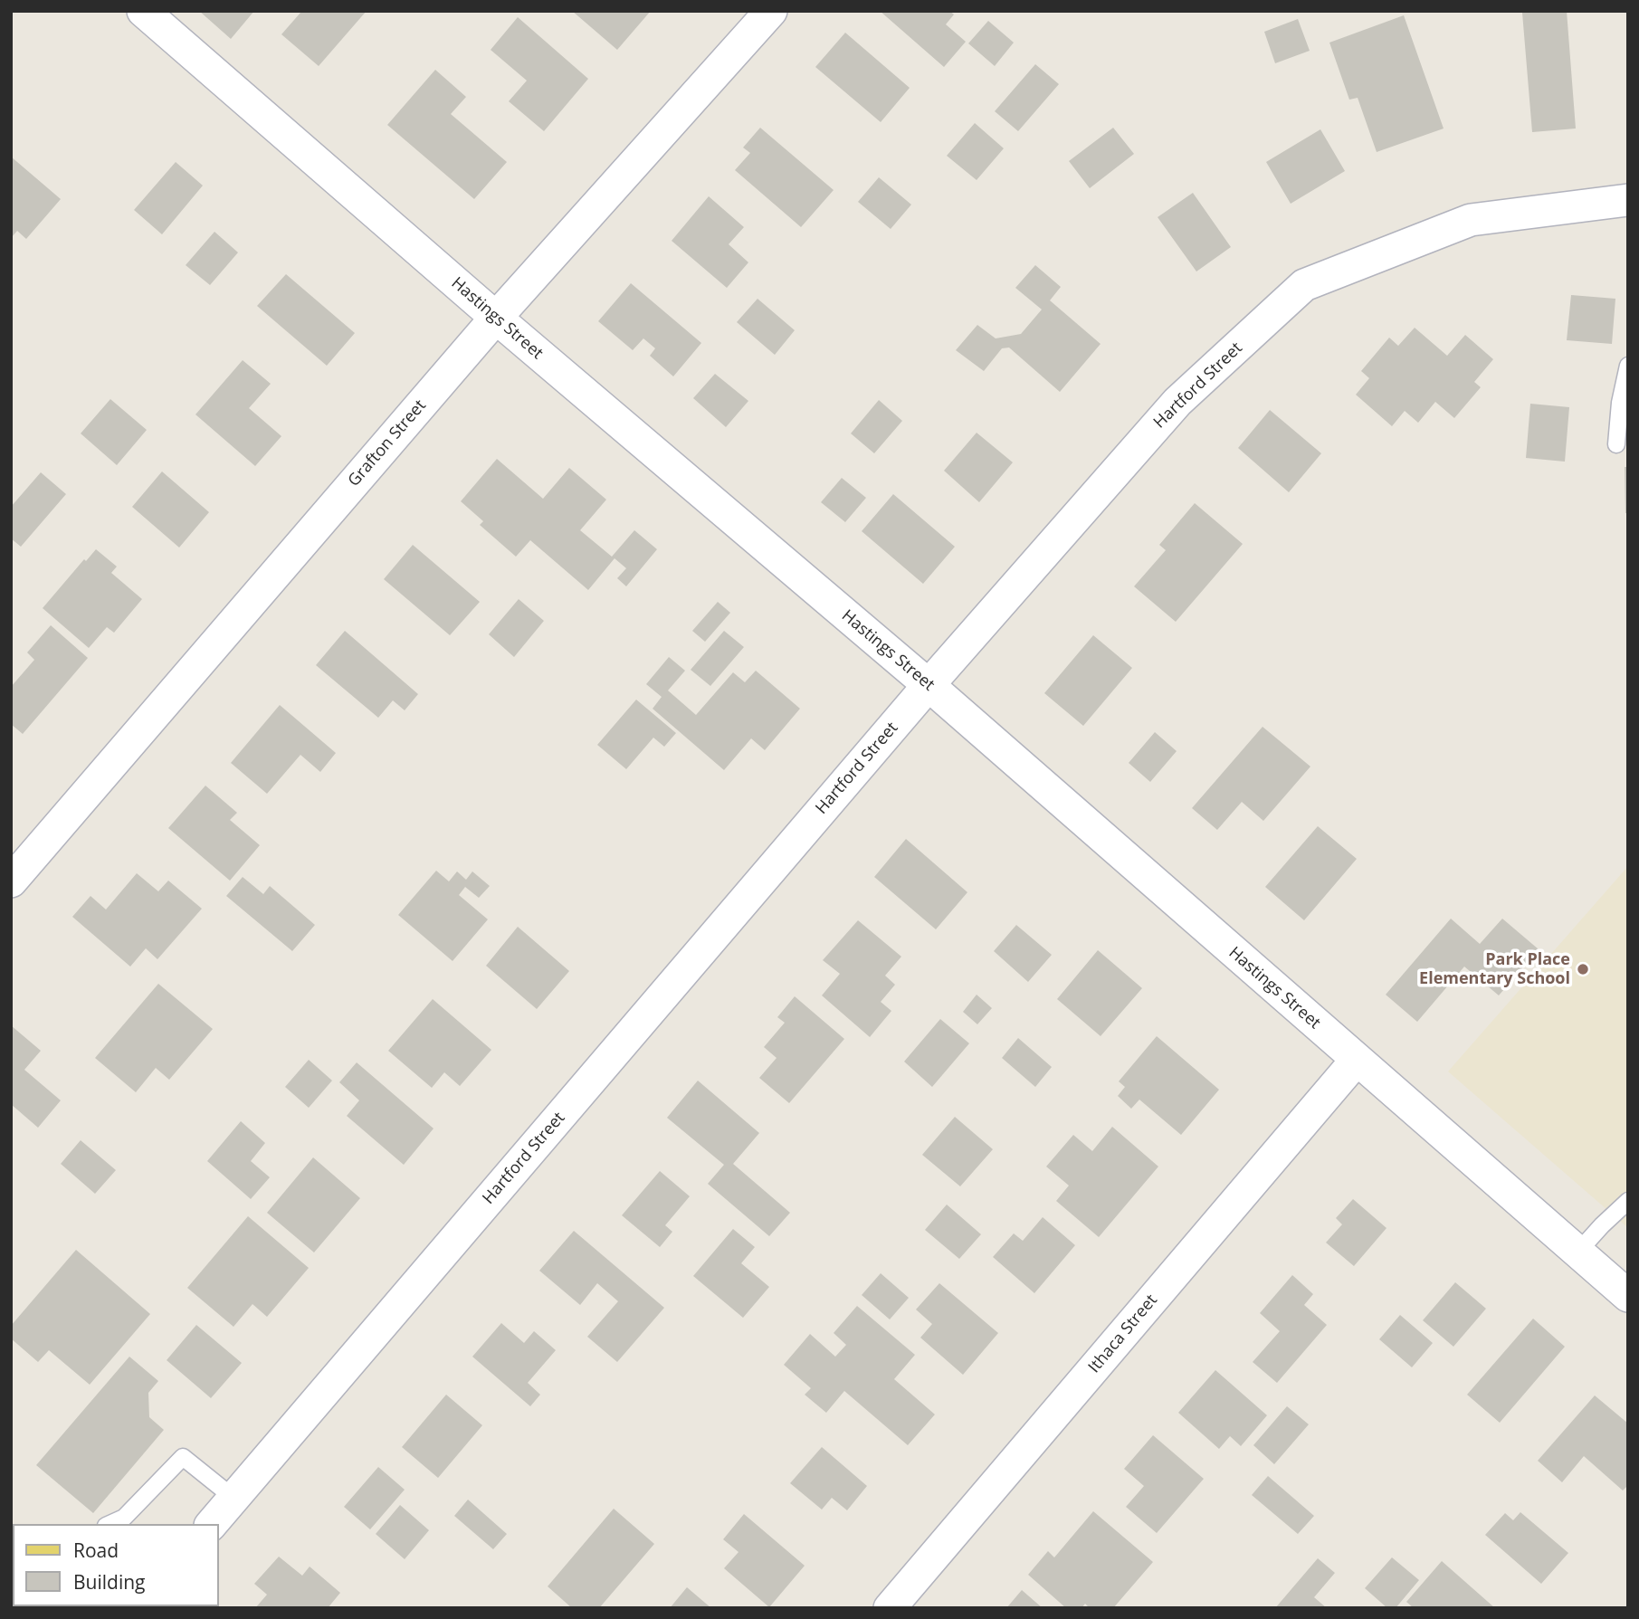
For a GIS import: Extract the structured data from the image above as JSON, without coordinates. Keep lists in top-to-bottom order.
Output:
{
  "streets": {
    "street": [
      "Hastings Street",
      "Hartford Street",
      "Grafton Street",
      "Ithaca Street"
    ]
  },
  "crossings": [
    ["Hastings Street", "Hartford Street"],
    ["Hastings Street", "Grafton Street"],
    ["Hastings Street", "Ithaca Street"]
  ],
  "places": ["Park Place Elementary School"],
  "legend": ["Road", "Building"]
}
